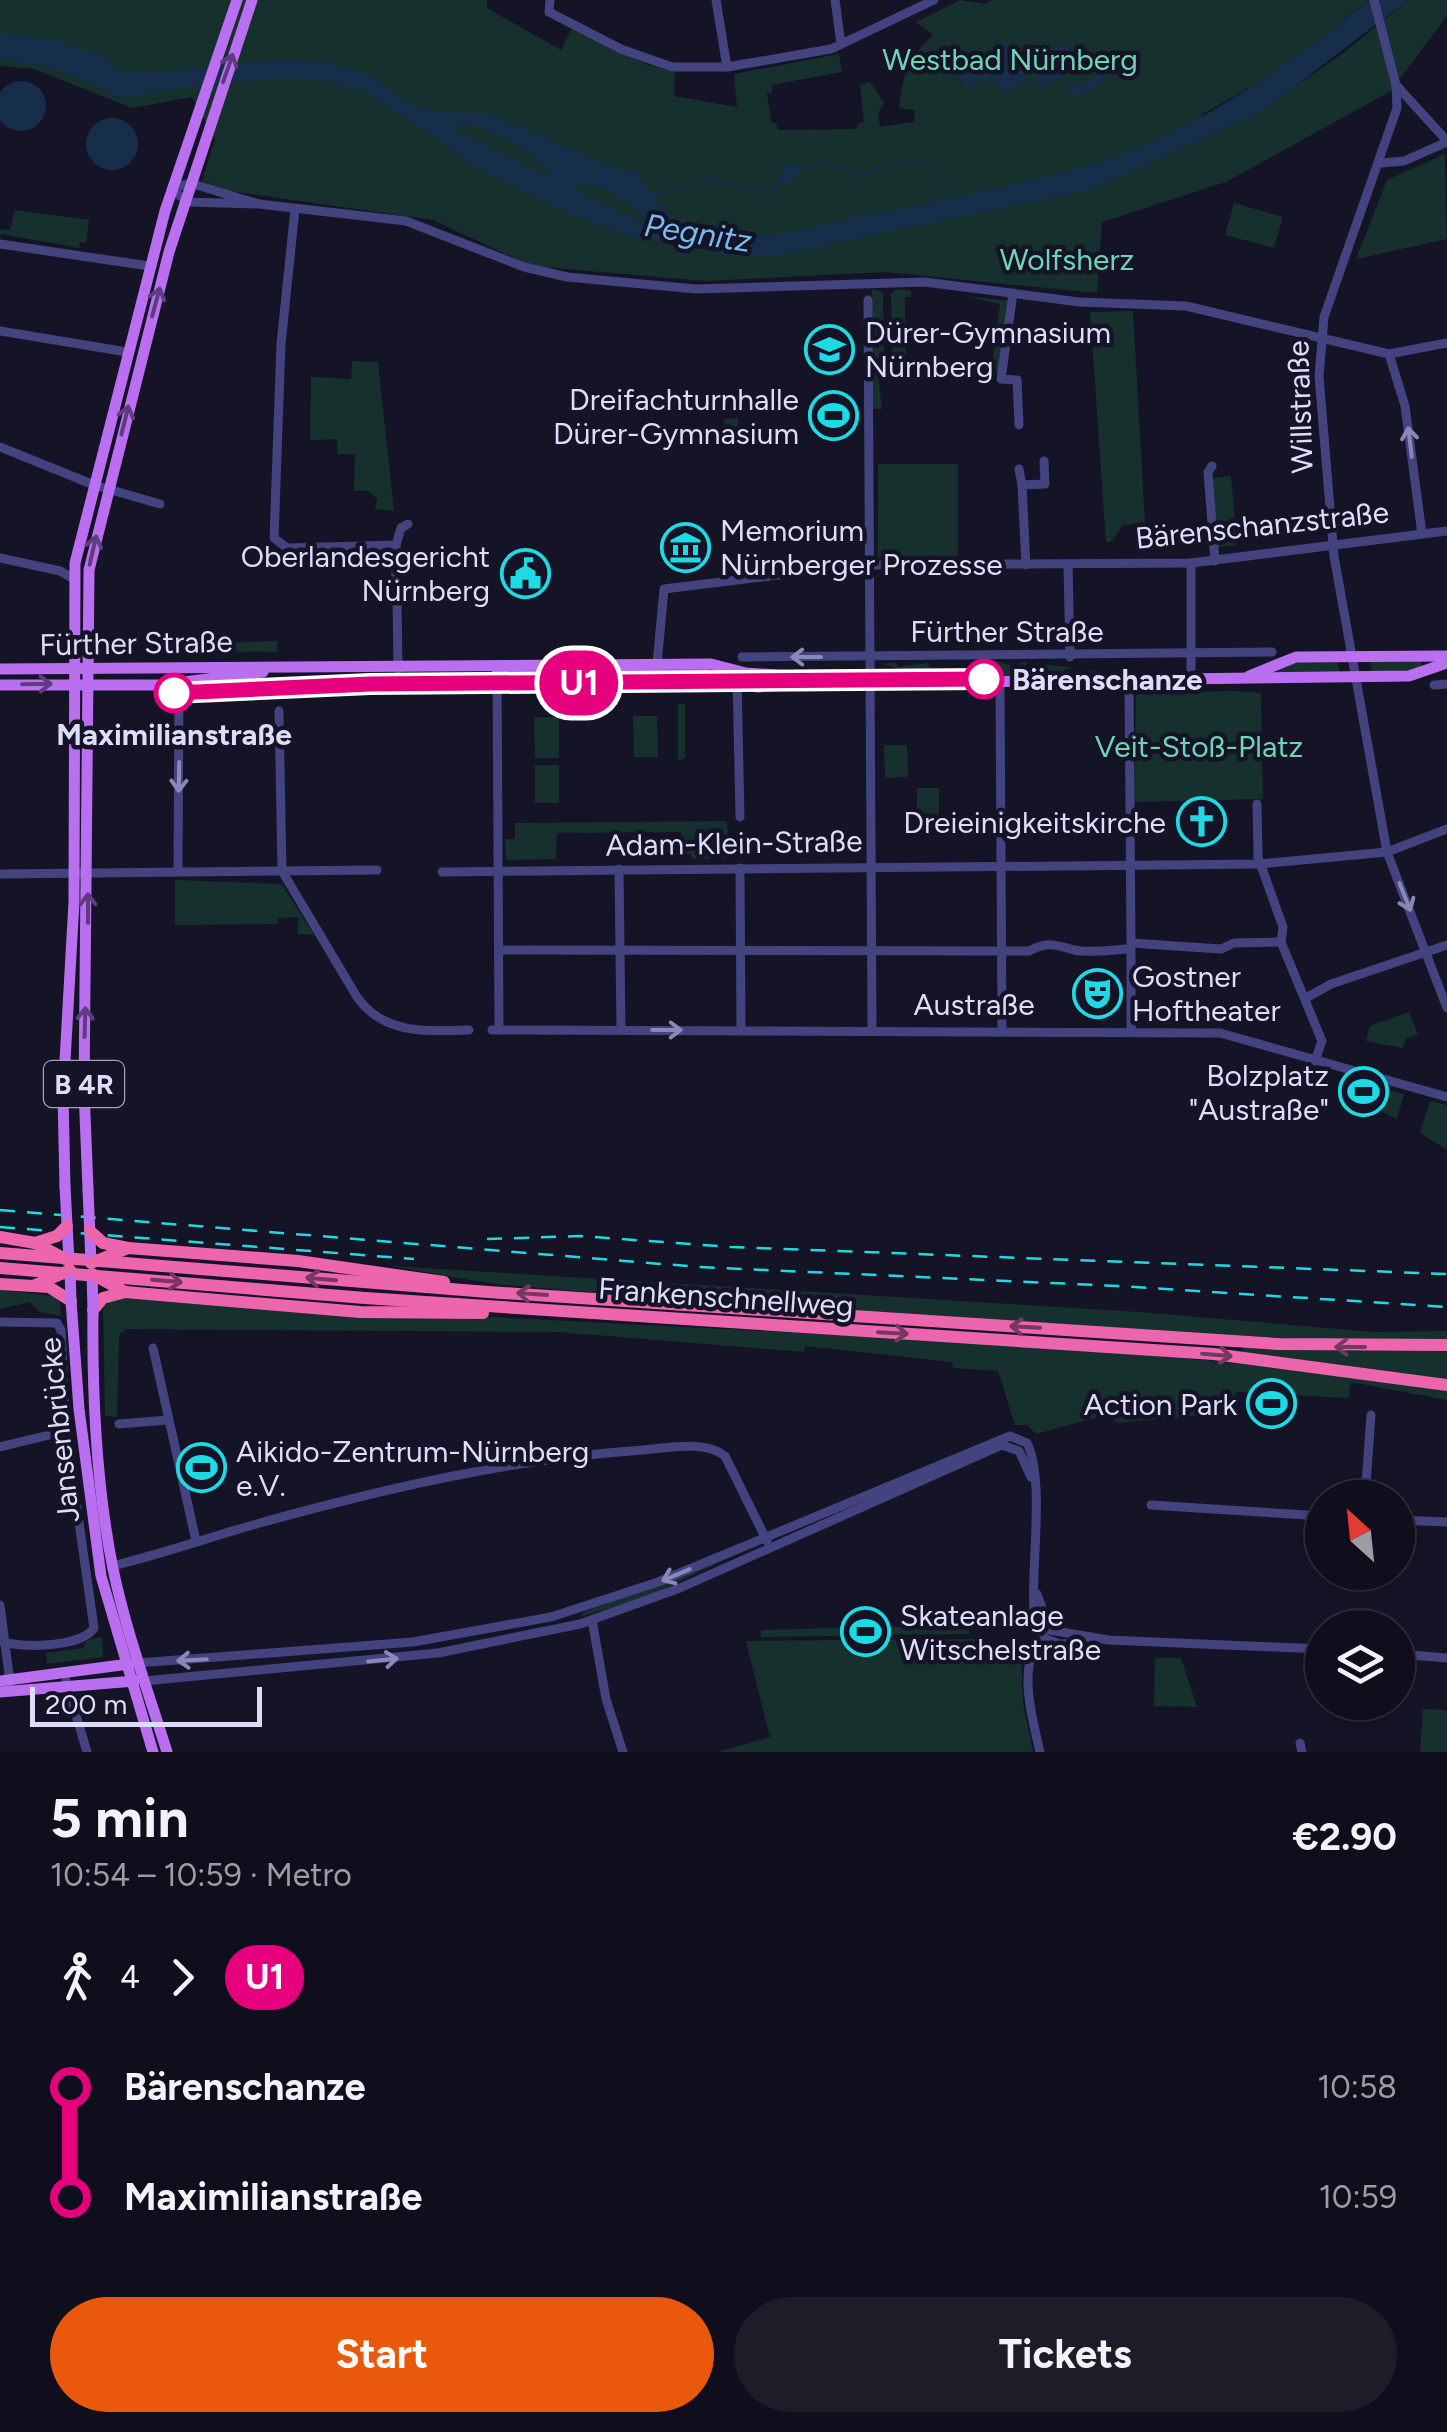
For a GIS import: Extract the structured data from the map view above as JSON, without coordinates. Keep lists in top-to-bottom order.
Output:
{
  "streets": {
    "highway": ["Frankenschnellweg"],
    "main road": ["Fürther Straße", "B 4R", "Jansenbrücke"],
    "street": [
      "Willstraße",
      "Bärenschanzstraße",
      "Adam-Klein-Straße",
      "Austraße"
    ]
  },
  "crossings": [
    ["Willstraße", "Bärenschanzstraße"],
    ["Willstraße", "Fürther Straße"],
    ["Willstraße", "Adam-Klein-Straße"],
    ["Bärenschanzstraße", "Fürther Straße"],
    ["Fürther Straße", "B 4R"],
    ["B 4R", "Jansenbrücke"]
  ],
  "water": ["Pegnitz"],
  "parks": ["Westbad Nürnberg", "Wolfsherz", "Veit-Stoß-Platz"],
  "places": {
    "school or university": ["Dürer-Gymnasium Nürnberg"],
    "sports": [
      "Dreifachturnhalle Dürer-Gymnasium",
      "Bolzplatz \"Austraße\"",
      "Action Park",
      "Aikido-Zentrum-Nürnberg e.V.",
      "Skateanlage Witschelstraße"
    ],
    "museum": ["Memorium Nürnberger Prozesse"],
    "public building": ["Oberlandesgericht Nürnberg"],
    "other": ["Bärenschanze", "Maximilianstraße"],
    "church": ["Dreieinigkeitskirche"],
    "theatre": ["Gostner Hoftheater"]
  },
  "lines": ["metro line U1"],
  "scale_bar": "200 m",
  "north": "top left",
  "page": {
    "on_map": "U1",
    "scale": "200 m",
    "heading": ["5 min", "10:54 – 10:59 · Metro", "€2.90"],
    "legs": ["4", "U1"],
    "list": [
      {
        "name": "Bärenschanze",
        "value": "10:58"
      },
      {
        "name": "Maximilianstraße",
        "value": "10:59"
      }
    ],
    "buttons": ["Start", "Tickets"]
  }
}
